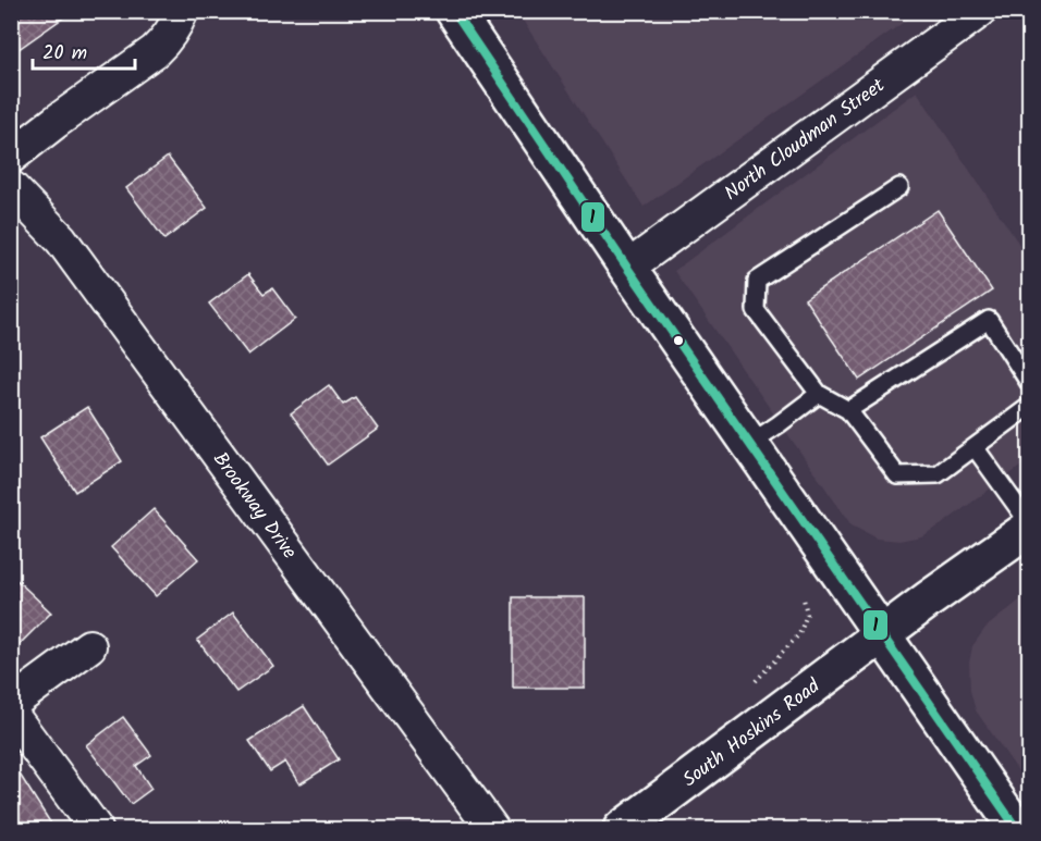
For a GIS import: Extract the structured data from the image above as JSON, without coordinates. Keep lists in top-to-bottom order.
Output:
{
  "streets": {
    "street": ["North Cloudman Street", "Brookway Drive", "South Hoskins Road"]
  },
  "lines": ["transit line 1"],
  "scale_bar": "20 m"
}
